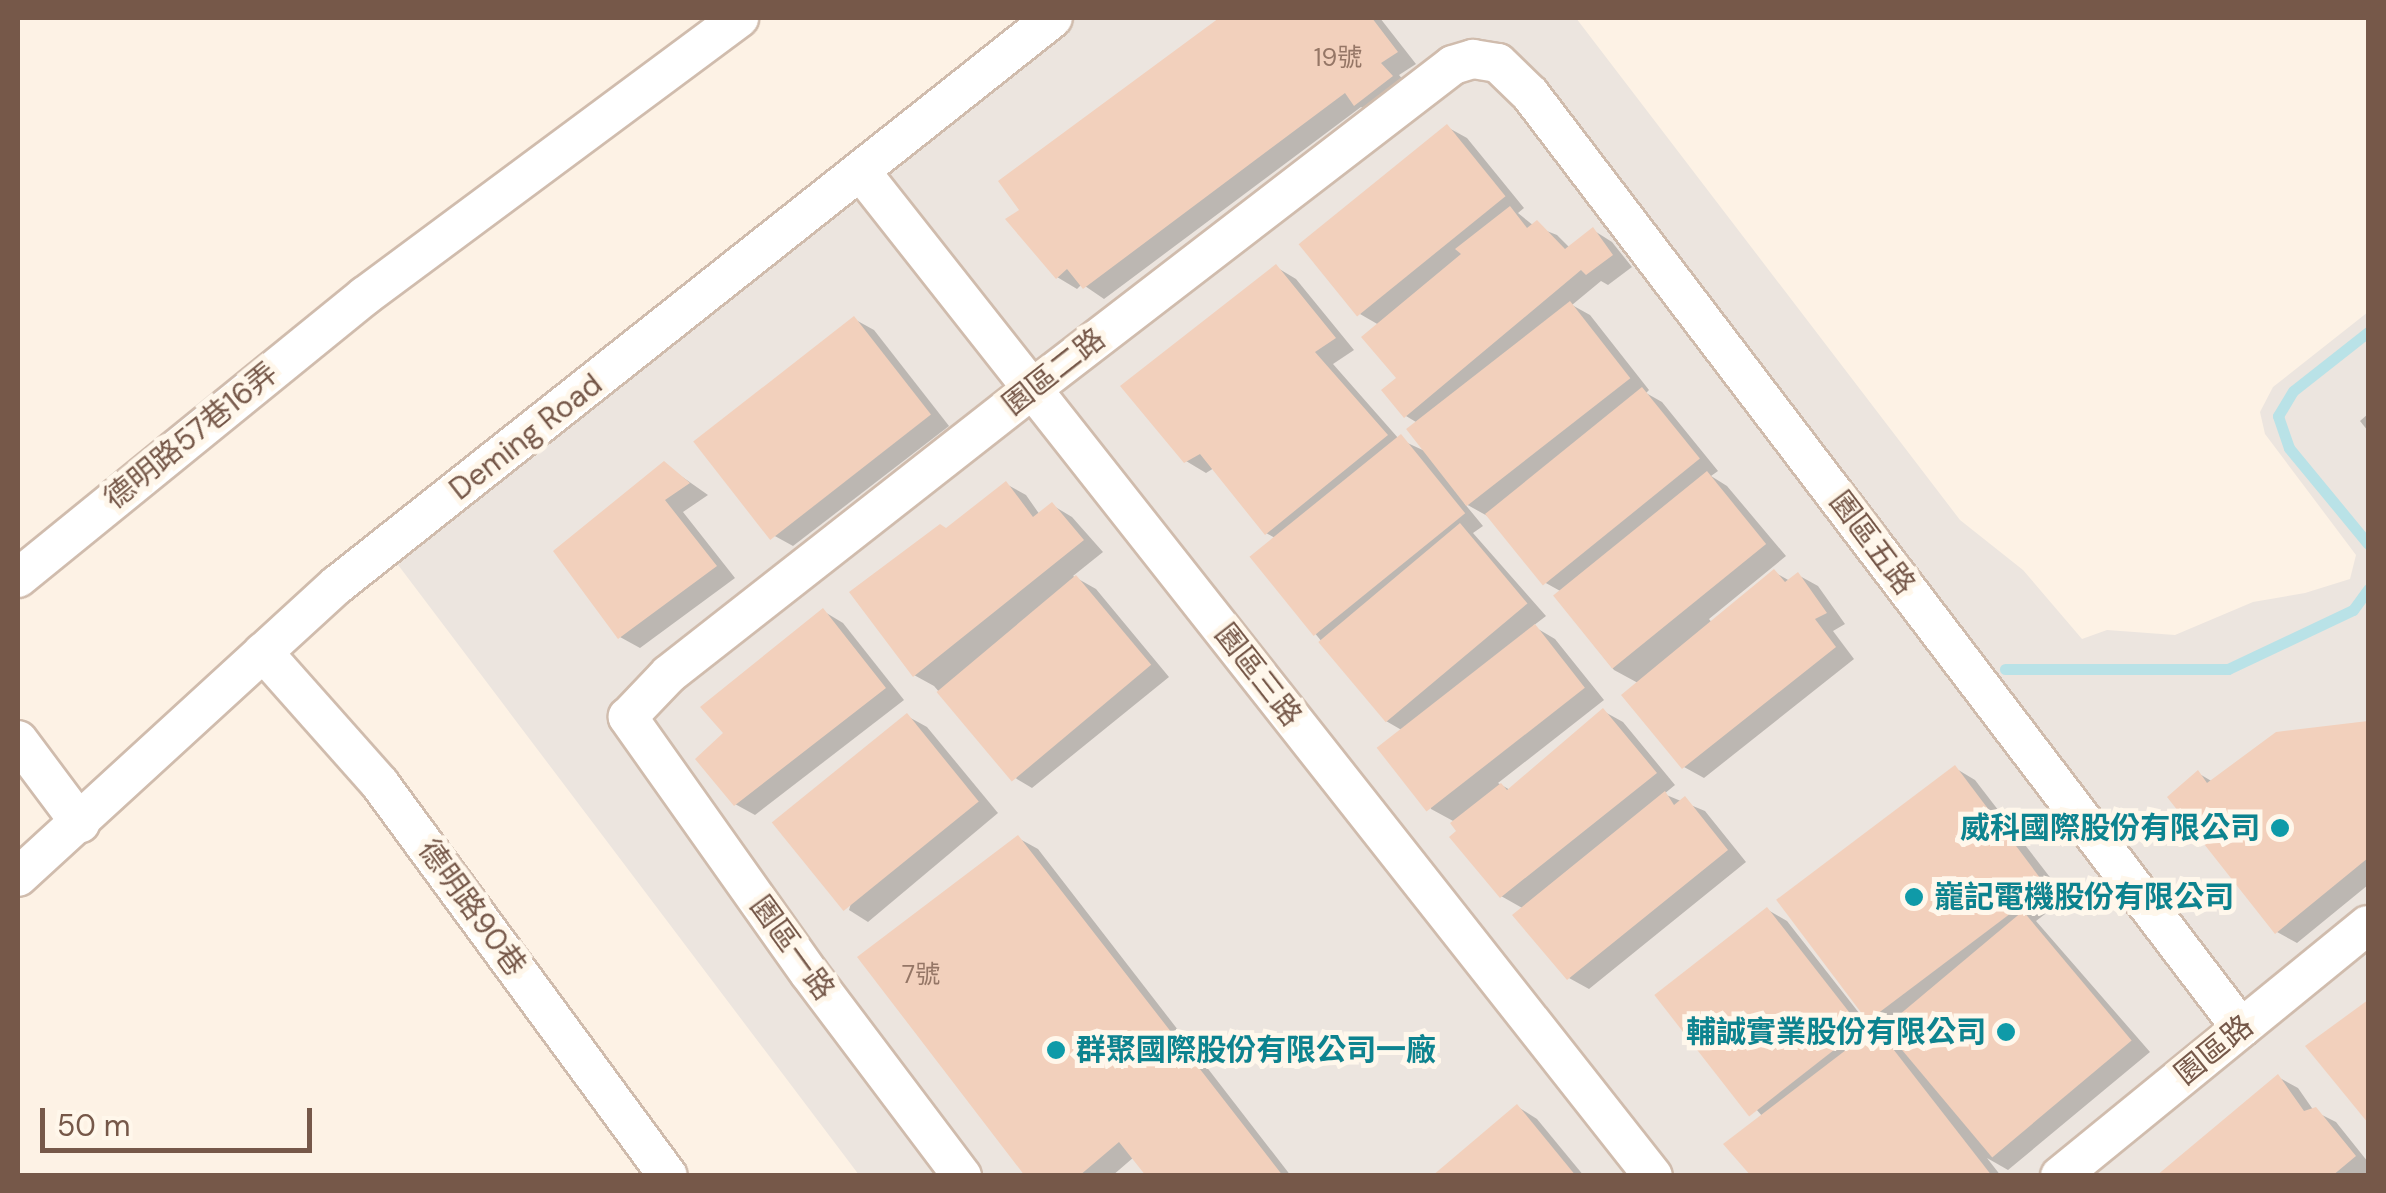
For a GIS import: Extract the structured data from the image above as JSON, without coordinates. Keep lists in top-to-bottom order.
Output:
{
  "streets": {
    "street": [
      "園區二路",
      "德明路57巷16弄",
      "Deming Road",
      "園區五路",
      "園區三路",
      "德明路90巷",
      "園區一路",
      "園區路"
    ]
  },
  "crossings": [
    ["園區二路", "園區五路"],
    ["園區二路", "園區三路"],
    ["園區二路", "園區一路"],
    ["Deming Road", "園區三路"],
    ["Deming Road", "德明路90巷"],
    ["園區五路", "園區路"]
  ],
  "places": [
    "威科國際股份有限公司",
    "巃記電機股份有限公司",
    "輔誠實業股份有限公司",
    "群聚國際股份有限公司一廠"
  ],
  "house_numbers": ["19號", "7號"],
  "scale_bar": "50 m"
}
